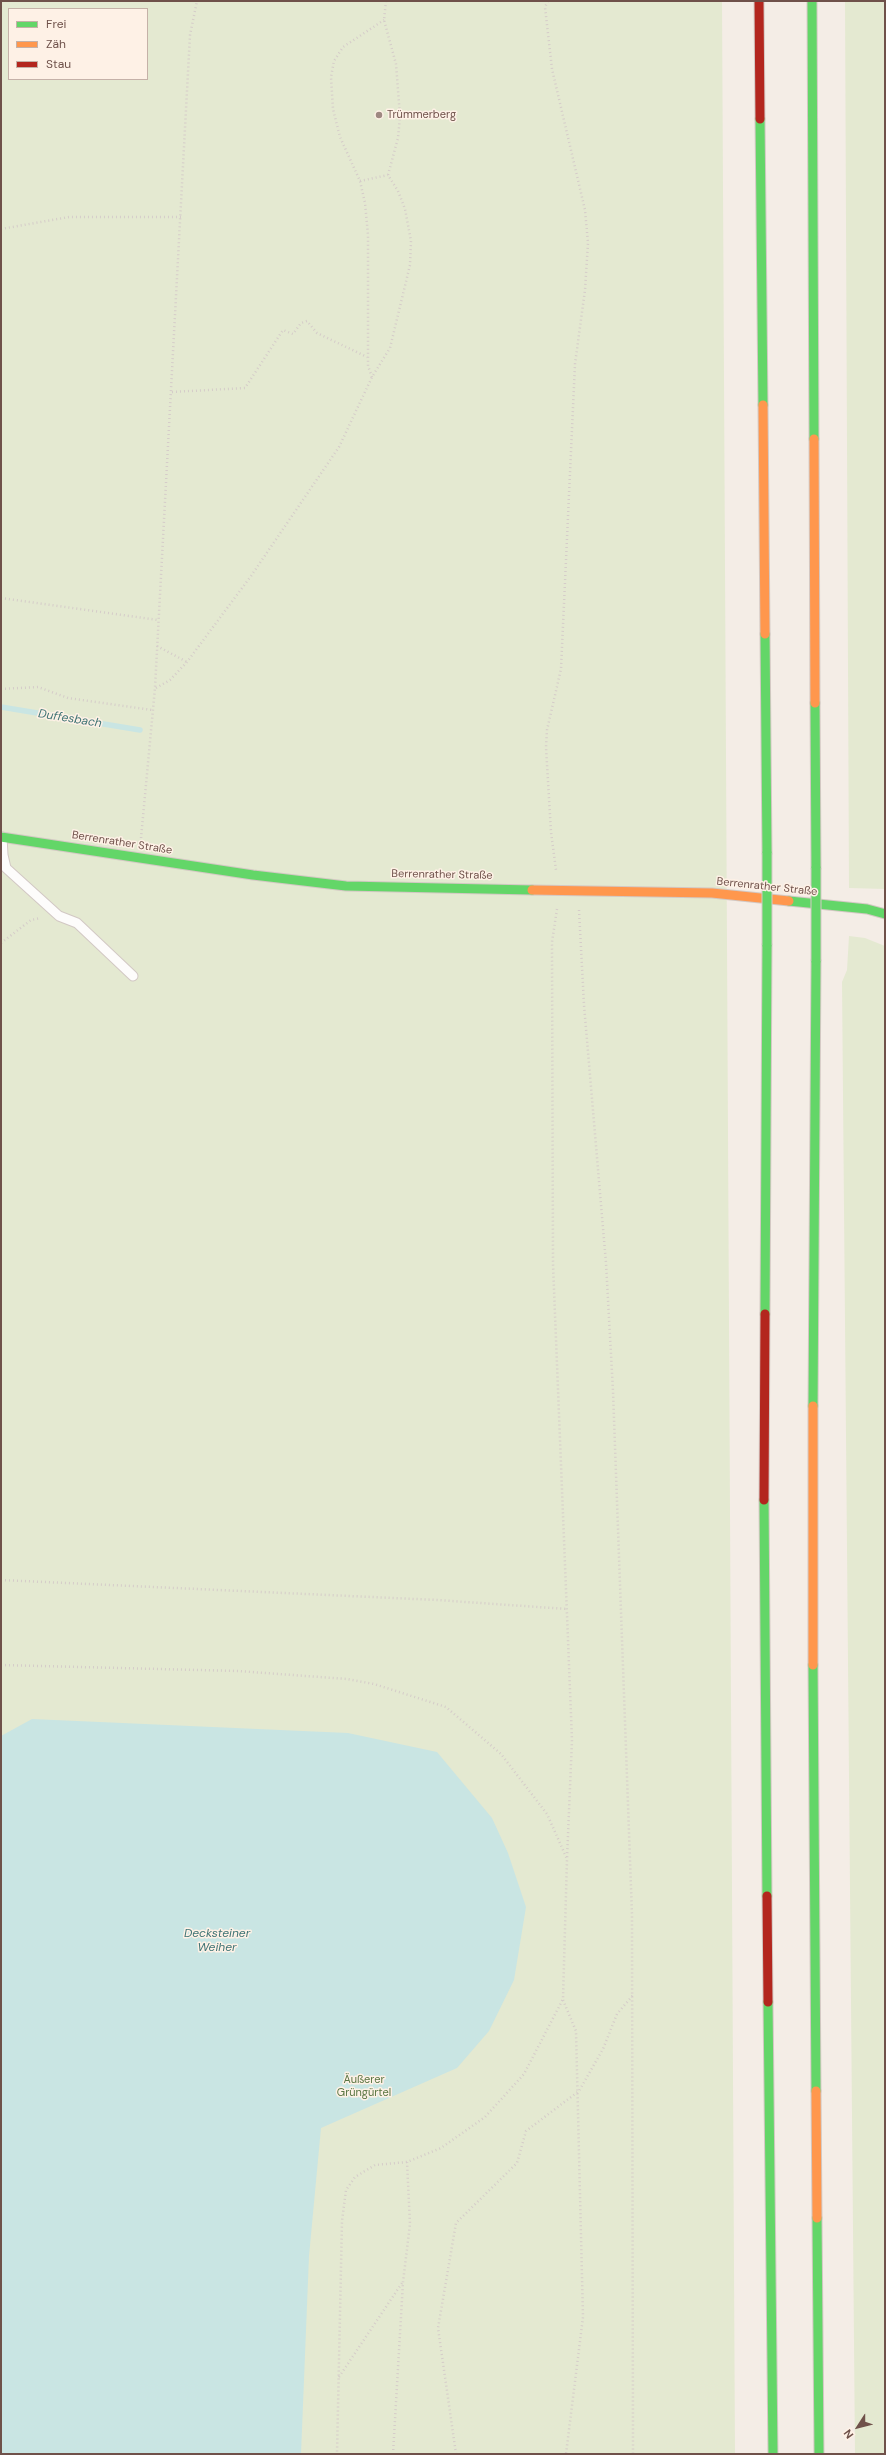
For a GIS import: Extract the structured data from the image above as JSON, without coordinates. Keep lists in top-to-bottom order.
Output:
{
  "streets": {
    "main road": ["Berrenrather Straße"]
  },
  "water": ["Duffesbach", "Decksteiner Weiher"],
  "parks": ["Äußerer Grüngürtel"],
  "places": ["Trümmerberg"],
  "legend": ["Frei", "Zäh", "Stau"],
  "north": "bottom left"
}
